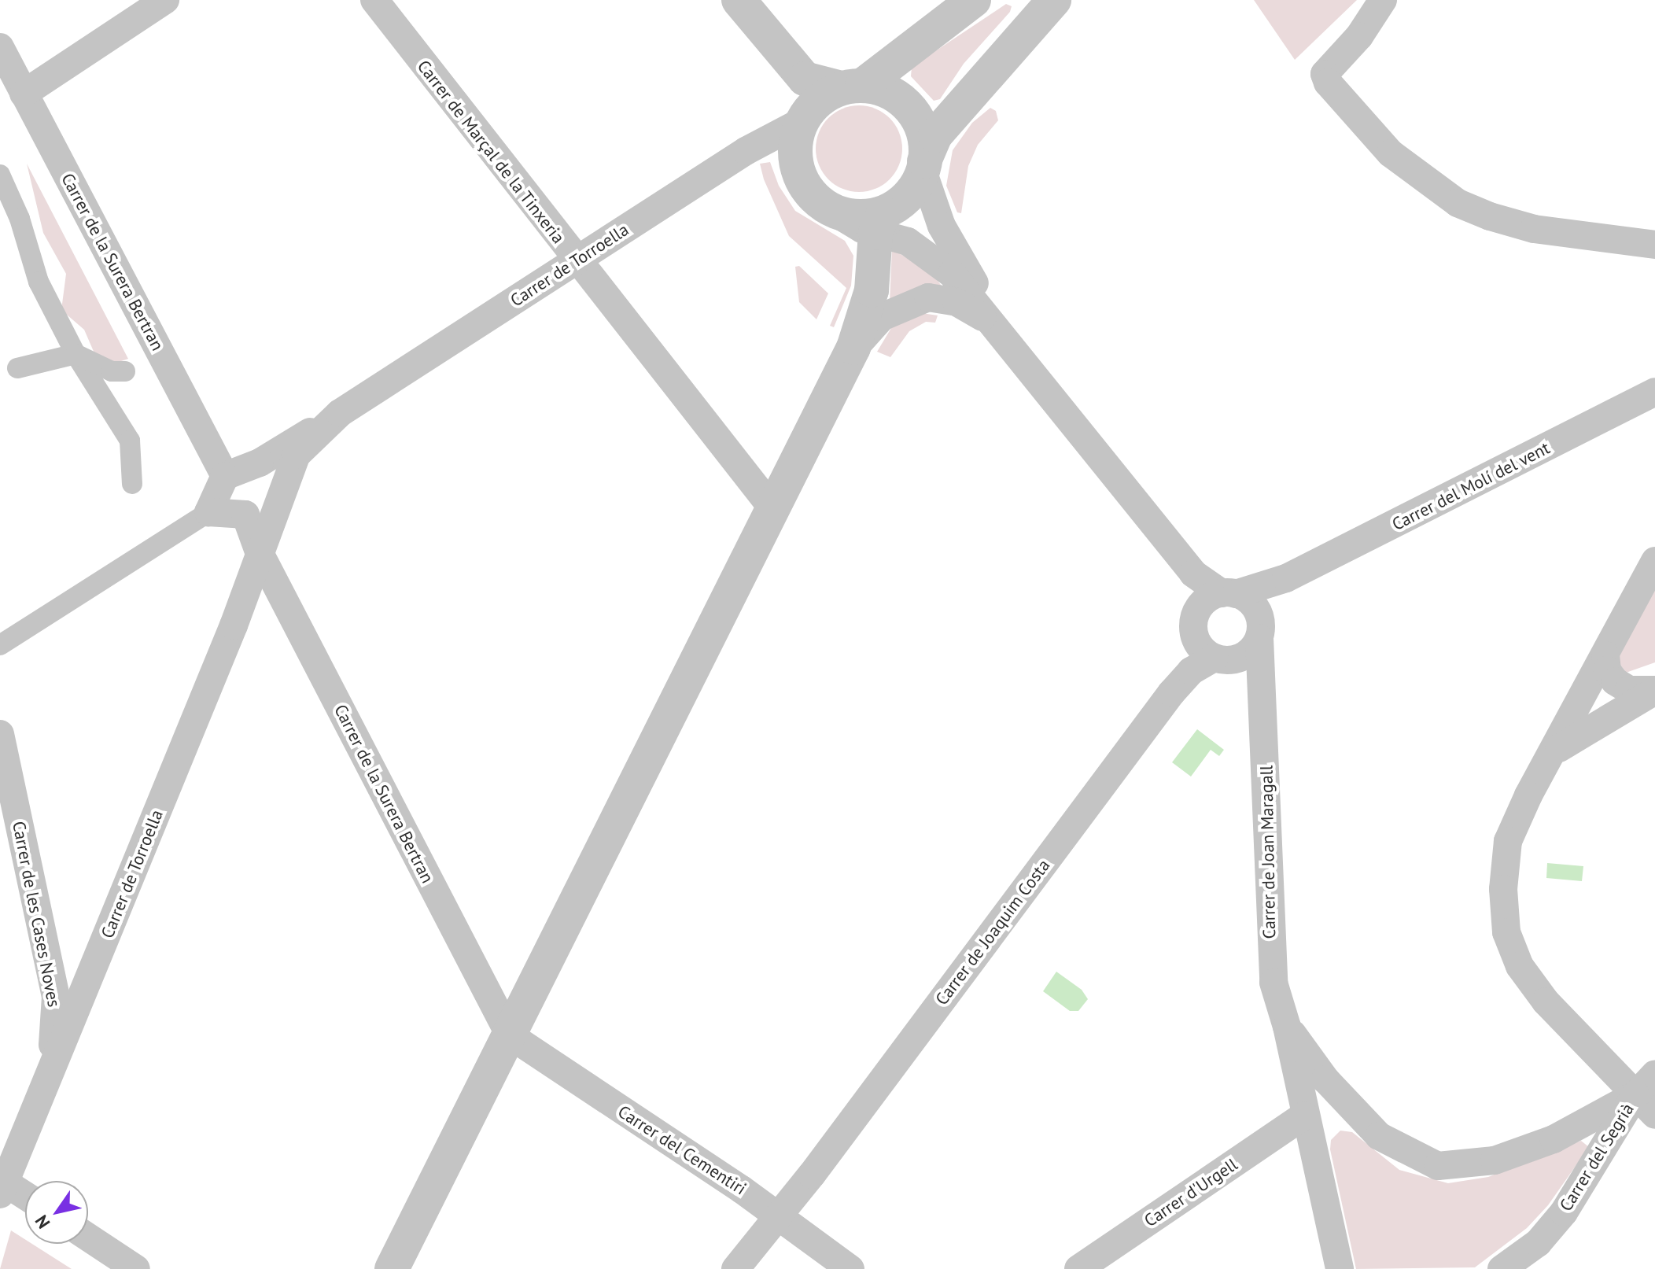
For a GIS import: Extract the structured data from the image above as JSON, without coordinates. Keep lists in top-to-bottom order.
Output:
{
  "streets": {
    "street": [
      "Carrer de Marçal de la Tinxeria",
      "Carrer de la Surera Bertran",
      "Carrer de Torroella",
      "Carrer del Molí del vent",
      "Carrer de Joan Maragall",
      "Carrer de les Cases Noves",
      "Carrer de Joaquim Costa",
      "Carrer del Cementiri",
      "Carrer del Segrià",
      "Carrer d'Urgell"
    ]
  },
  "crossings": [
    ["Carrer de Marçal de la Tinxeria", "Carrer de Torroella"],
    ["Carrer de la Surera Bertran", "Carrer de Torroella"],
    ["Carrer de la Surera Bertran", "Carrer del Cementiri"],
    ["Carrer de Torroella", "Carrer de les Cases Noves"],
    ["Carrer del Molí del vent", "Carrer de Joan Maragall"],
    ["Carrer del Molí del vent", "Carrer de Joaquim Costa"],
    ["Carrer de Joan Maragall", "Carrer de Joaquim Costa"],
    ["Carrer de Joan Maragall", "Carrer del Segrià"],
    ["Carrer de Joan Maragall", "Carrer d'Urgell"],
    ["Carrer de Joaquim Costa", "Carrer del Cementiri"]
  ],
  "north": "bottom left"
}
